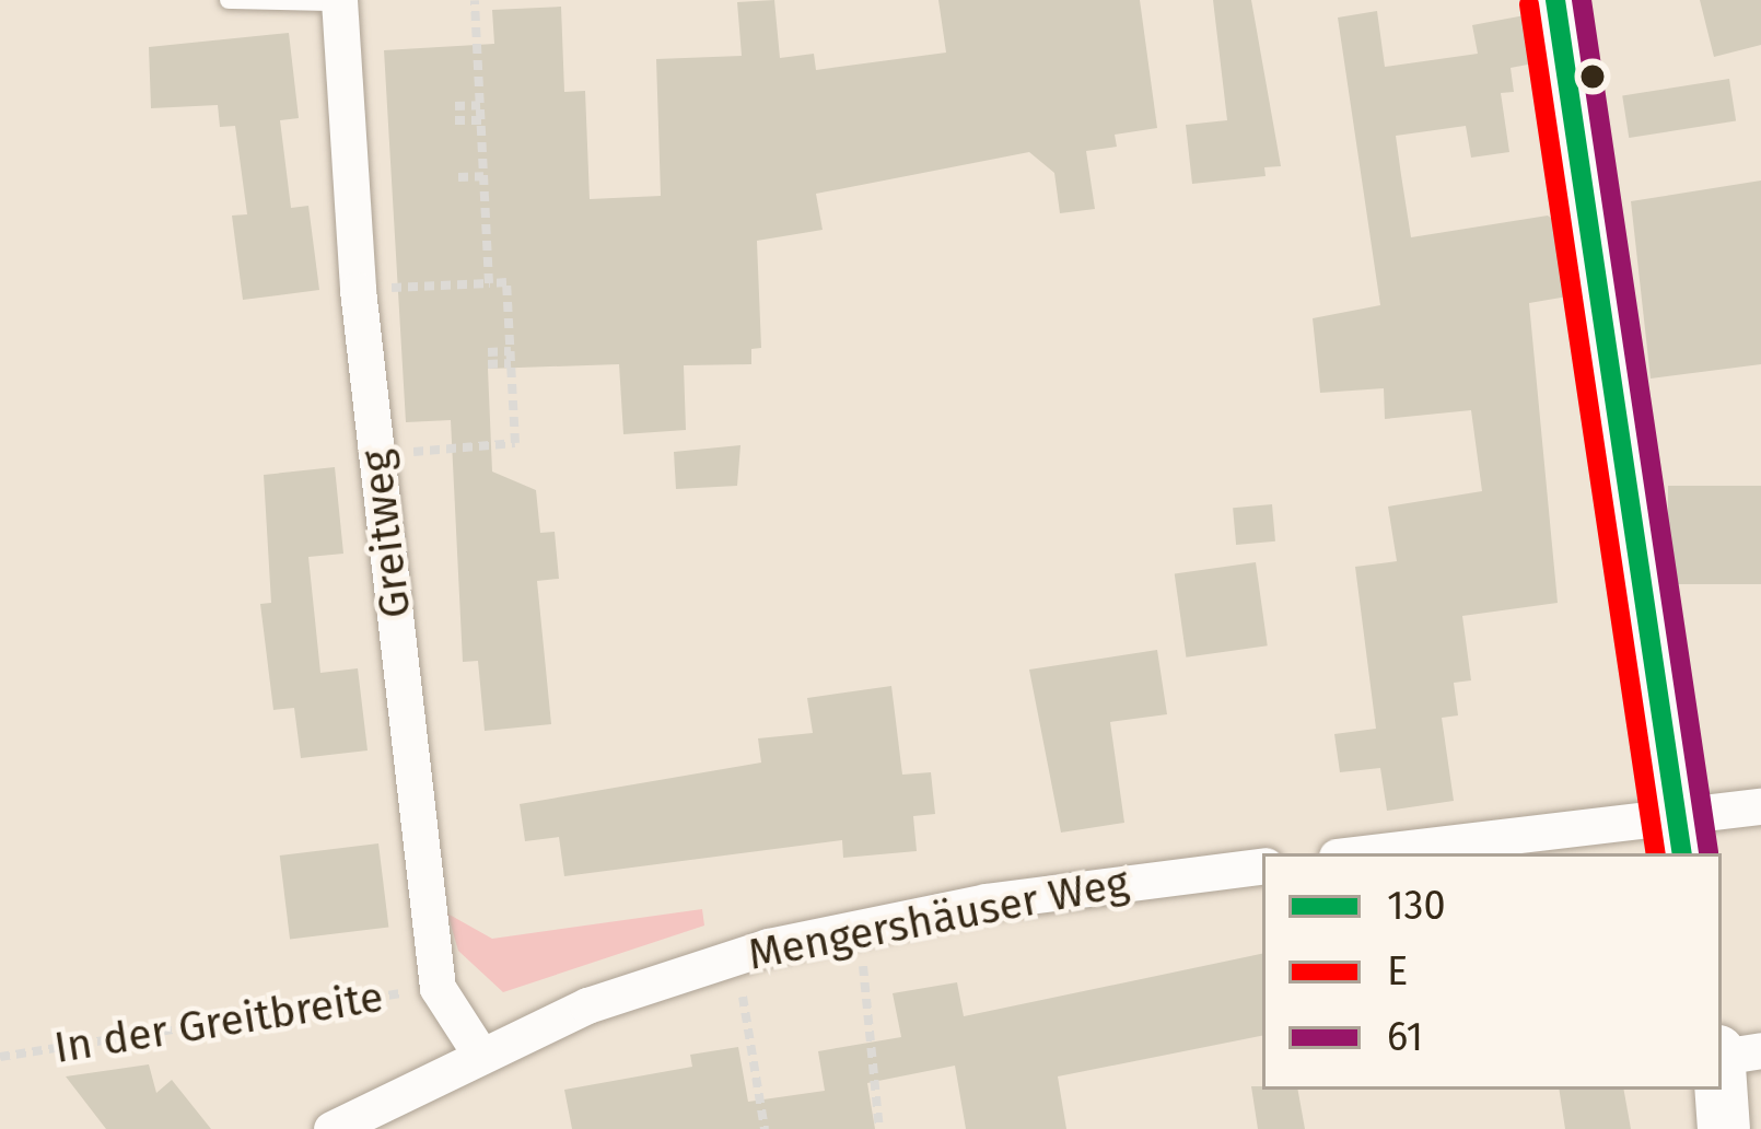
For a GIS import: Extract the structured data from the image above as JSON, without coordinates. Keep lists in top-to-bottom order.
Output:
{
  "streets": {
    "street": ["Greitweg", "Mengershäuser Weg"],
    "path": ["In der Greitbreite"]
  },
  "crossings": [
    ["Greitweg", "Mengershäuser Weg"],
    ["Greitweg", "In der Greitbreite"]
  ],
  "lines": ["transit line 130", "transit line 61", "transit line E"],
  "legend": ["130", "E", "61"]
}
